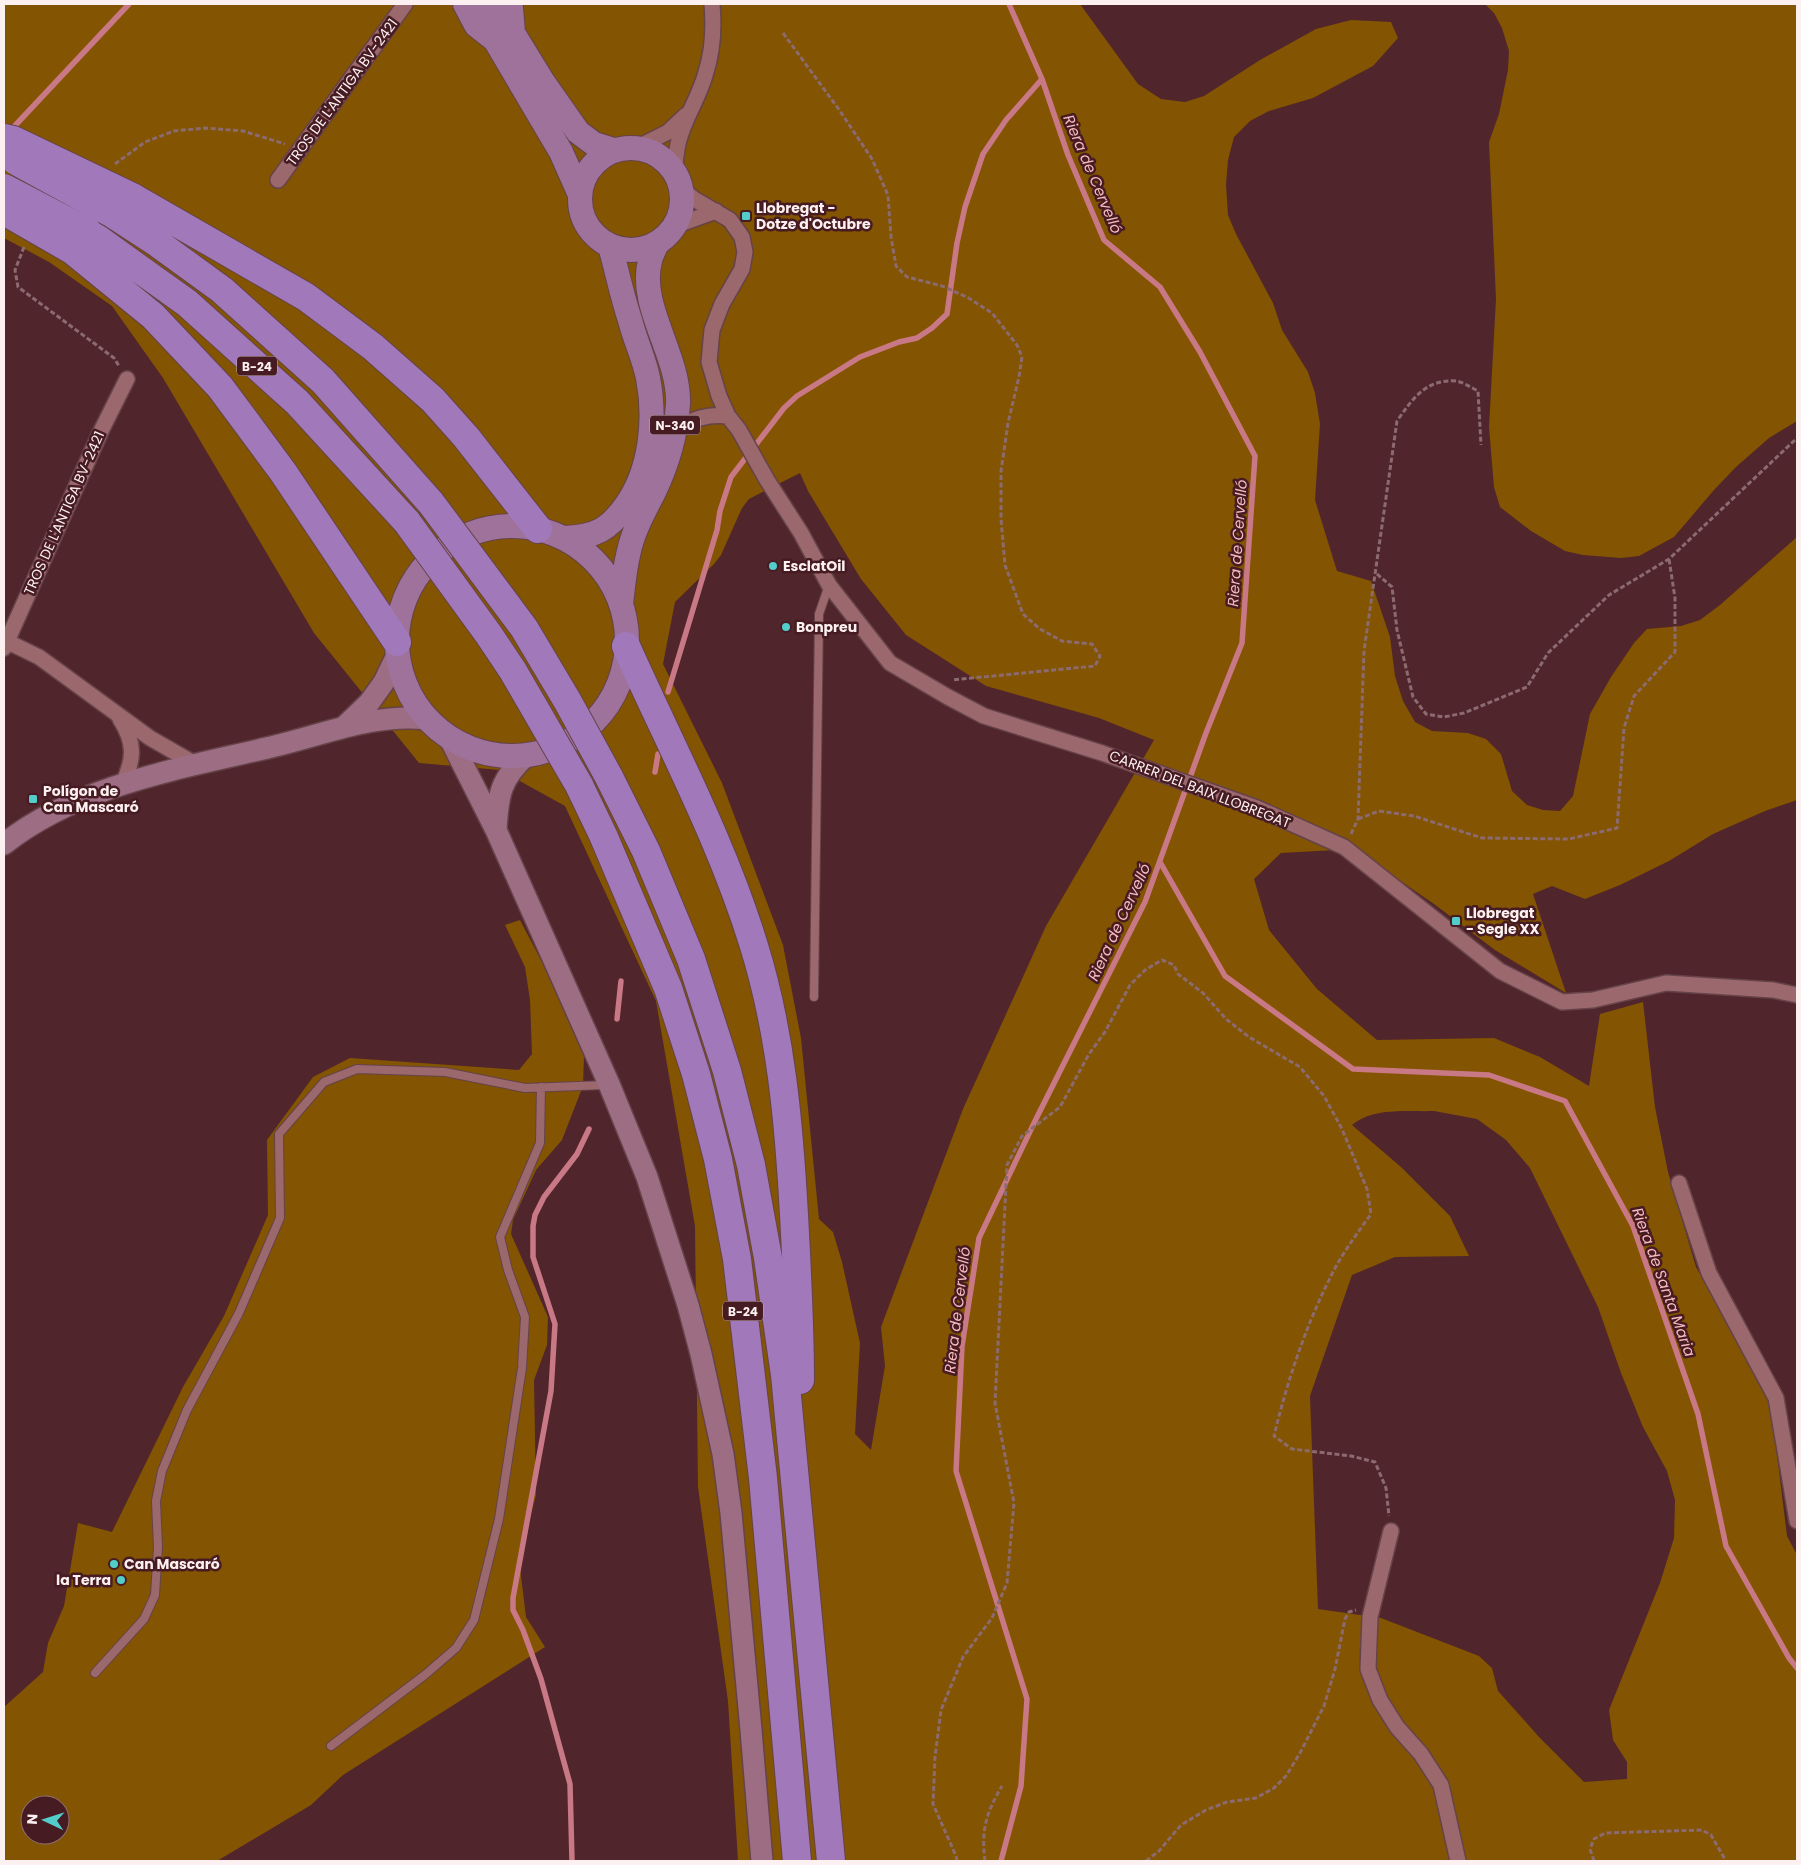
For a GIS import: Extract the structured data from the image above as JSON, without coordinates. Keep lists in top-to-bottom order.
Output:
{
  "streets": {
    "highway": ["B-24"],
    "main road": ["N-340"],
    "street": ["TROS DE L'ANTIGA BV-2421", "CARRER DEL BAIX LLOBREGAT"]
  },
  "crossings": [
    ["N-340", "CARRER DEL BAIX LLOBREGAT"]
  ],
  "water": ["Riera de Cervelló", "Riera de Santa Maria"],
  "places": {
    "transit": ["Llobregat - Dotze d'Octubre", "Polígon de Can Mascaró", "Llobregat - Segle XX"],
    "other": [
      "EsclatOil",
      "Bonpreu",
      "Can Mascaró",
      "la Terra"
    ]
  },
  "north": "left"
}
